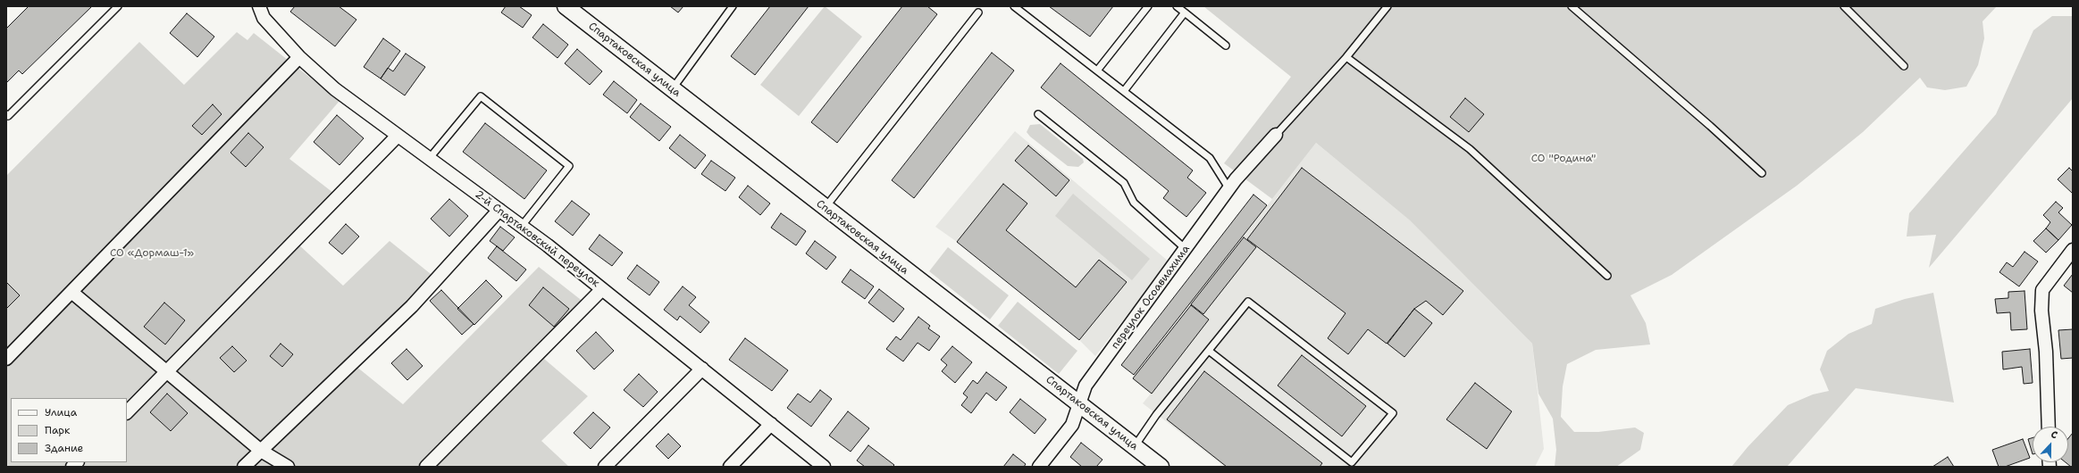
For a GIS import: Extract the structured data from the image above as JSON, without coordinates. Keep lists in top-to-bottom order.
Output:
{
  "streets": {
    "street": ["Спартаковская улица", "2-й Спартаковский переулок", "переулок Осоавиахима"]
  },
  "crossings": [
    ["Спартаковская улица", "переулок Осоавиахима"]
  ],
  "parks": ["СО \"Родина\"", "СО «Дормаш-1»"],
  "legend": ["Улица", "Парк", "Здание"],
  "north": "top"
}
